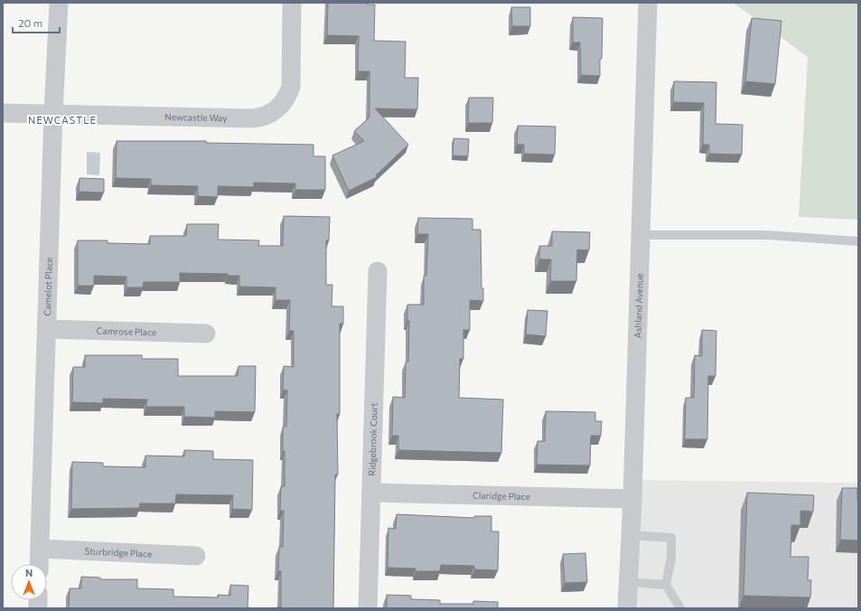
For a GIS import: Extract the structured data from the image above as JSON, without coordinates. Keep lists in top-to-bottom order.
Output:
{
  "streets": {
    "street": [
      "Newcastle Way",
      "Camelot Place",
      "Ashland Avenue",
      "Camrose Place",
      "Ridgebrook Court",
      "Claridge Place",
      "Sturbridge Place"
    ]
  },
  "crossings": [
    ["Newcastle Way", "Camelot Place"],
    ["Camelot Place", "Camrose Place"],
    ["Camelot Place", "Sturbridge Place"],
    ["Ashland Avenue", "Claridge Place"],
    ["Ridgebrook Court", "Claridge Place"]
  ],
  "districts": ["NEWCASTLE"],
  "scale_bar": "20 m",
  "north": "top"
}
